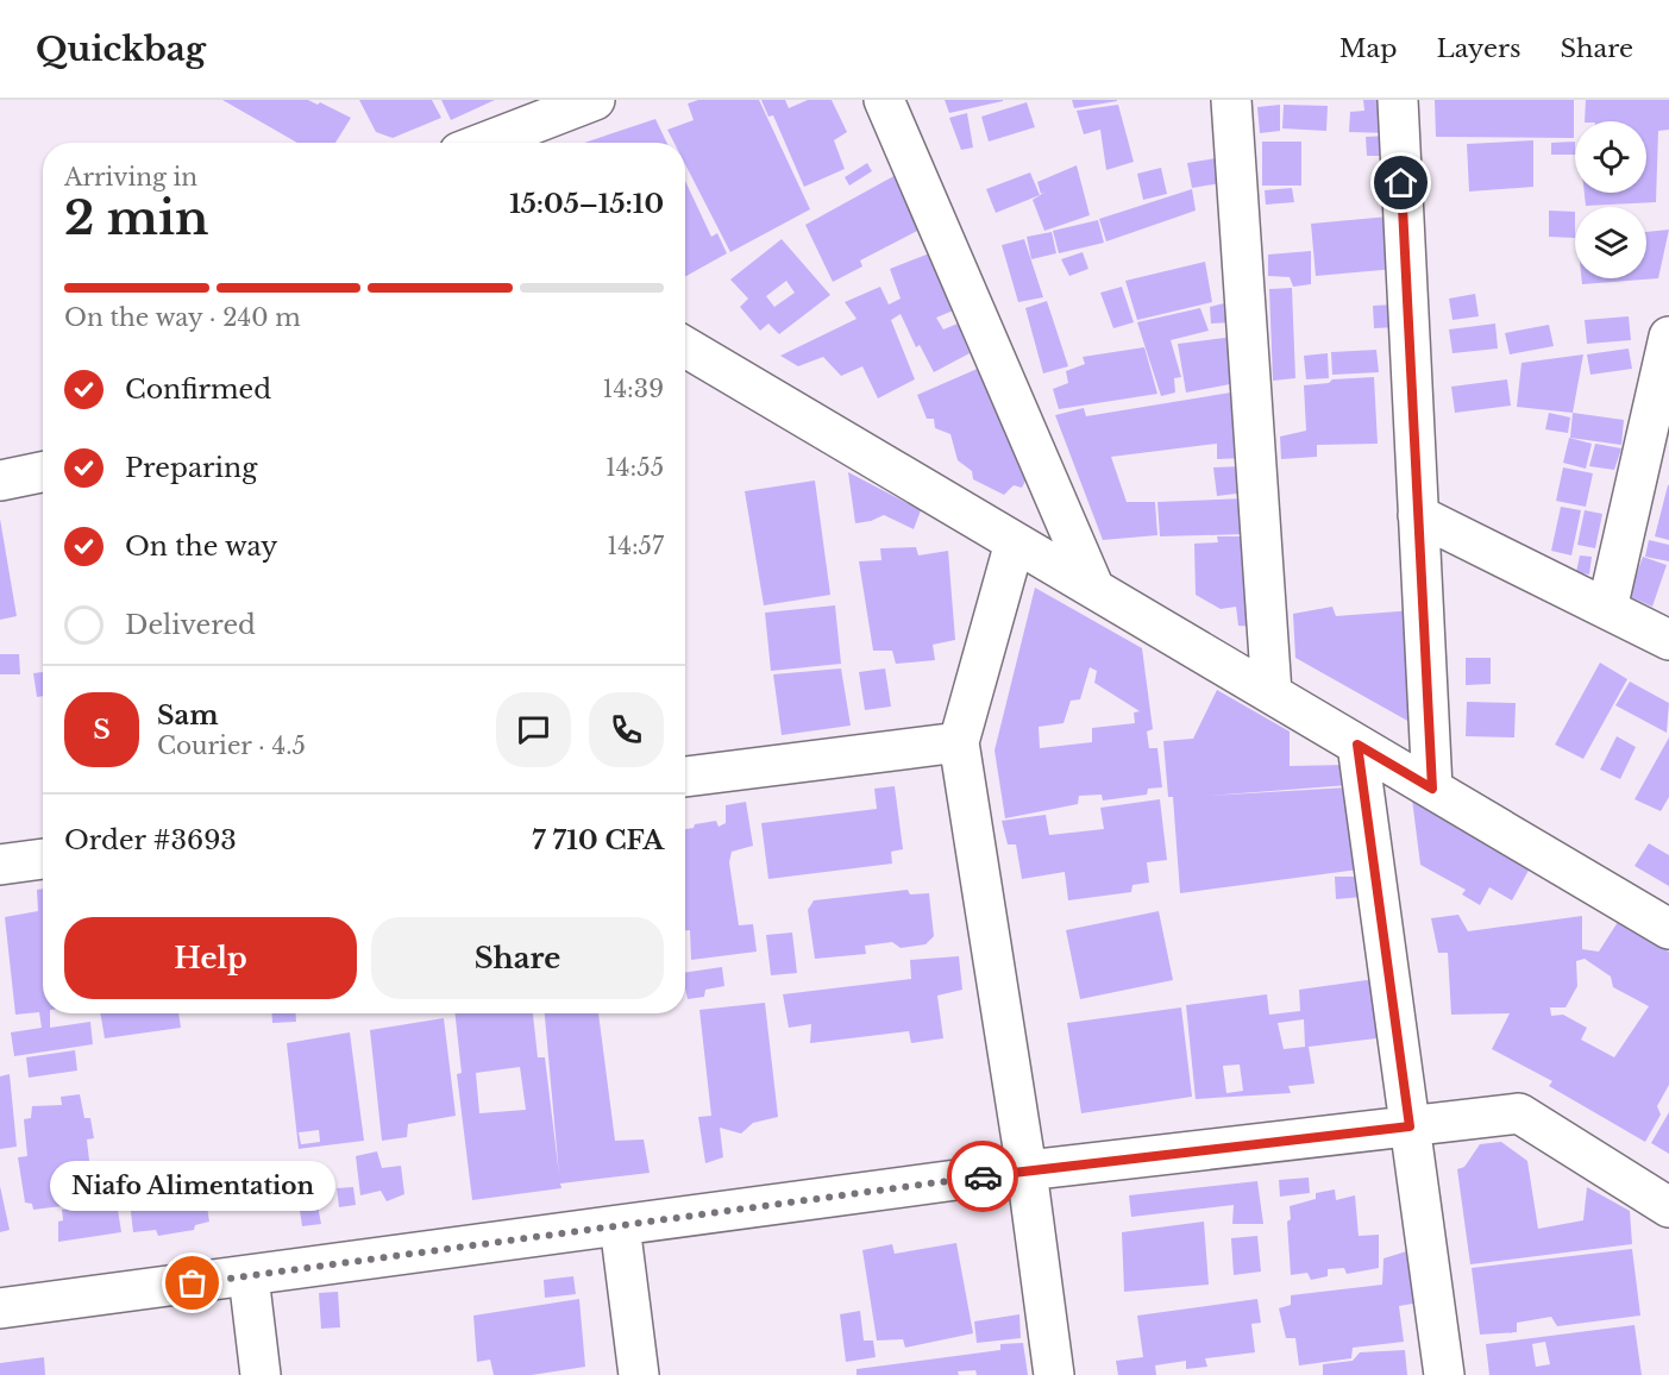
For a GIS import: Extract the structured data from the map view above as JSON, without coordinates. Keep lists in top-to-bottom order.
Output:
{
  "places": ["Niafo Alimentation"],
  "page": {
    "header": "Quickbag",
    "nav": ["Map", "Layers", "Share"],
    "heading": ["2 min", "Arriving in", "15:05–15:10"],
    "panel": [
      "Sam",
      "Courier · 4.5",
      "Order #3693",
      "7 710 CFA"
    ],
    "bar": "On the way · 240 m",
    "list": [
      ["Confirmed", "14:39"],
      ["Preparing", "14:55"],
      ["On the way", "14:57"],
      "Delivered"
    ],
    "round": "S",
    "buttons": ["Help", "Share"],
    "bubble": "Niafo Alimentation"
  }
}
